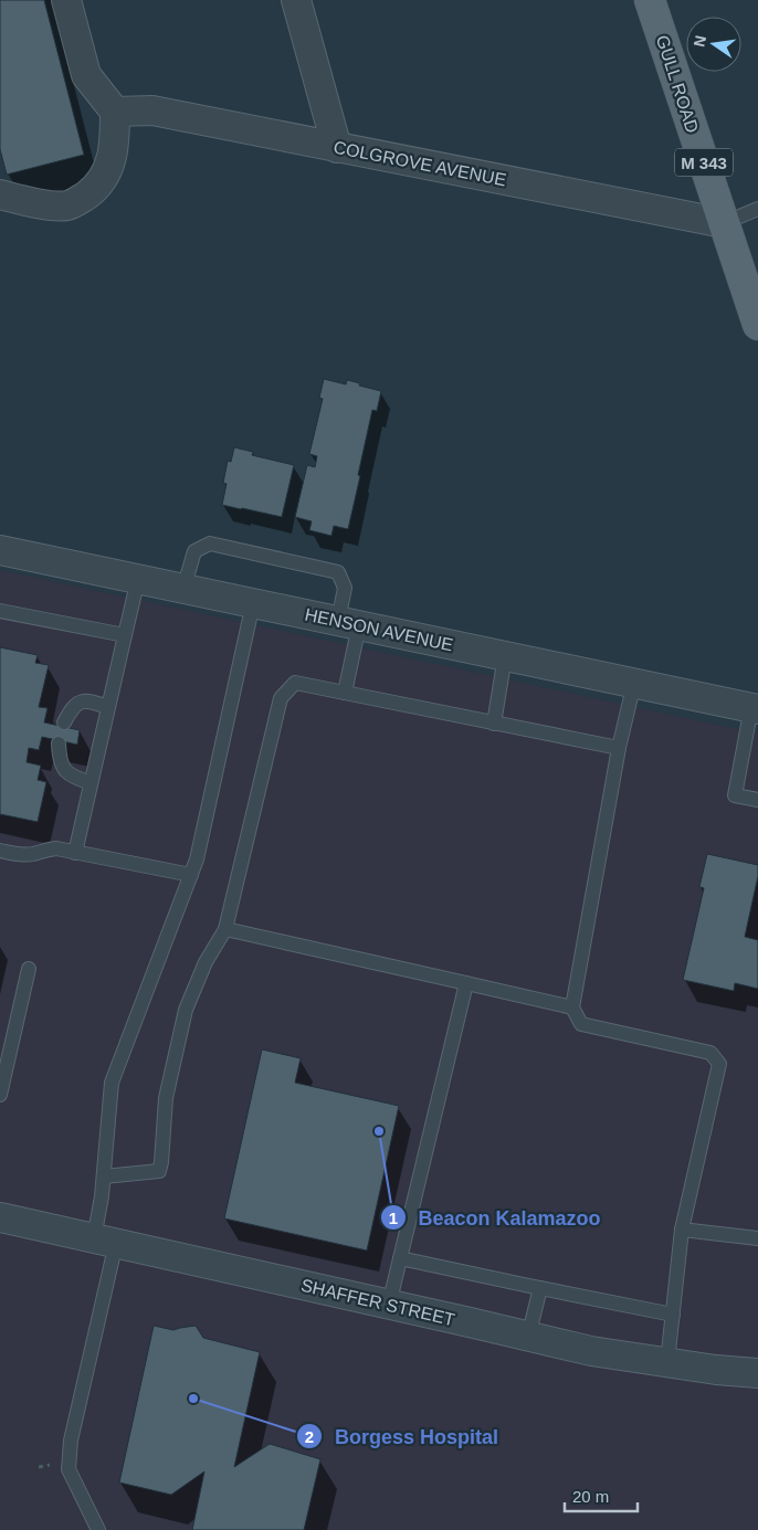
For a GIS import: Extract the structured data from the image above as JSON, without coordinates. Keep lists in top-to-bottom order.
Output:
{
  "streets": {
    "main road": ["GULL ROAD", "M 343"],
    "street": ["COLGROVE AVENUE", "HENSON AVENUE", "SHAFFER STREET"]
  },
  "crossings": [
    ["GULL ROAD", "COLGROVE AVENUE"]
  ],
  "places": ["Beacon Kalamazoo", "Borgess Hospital"],
  "scale_bar": "20 m",
  "north": "left"
}
